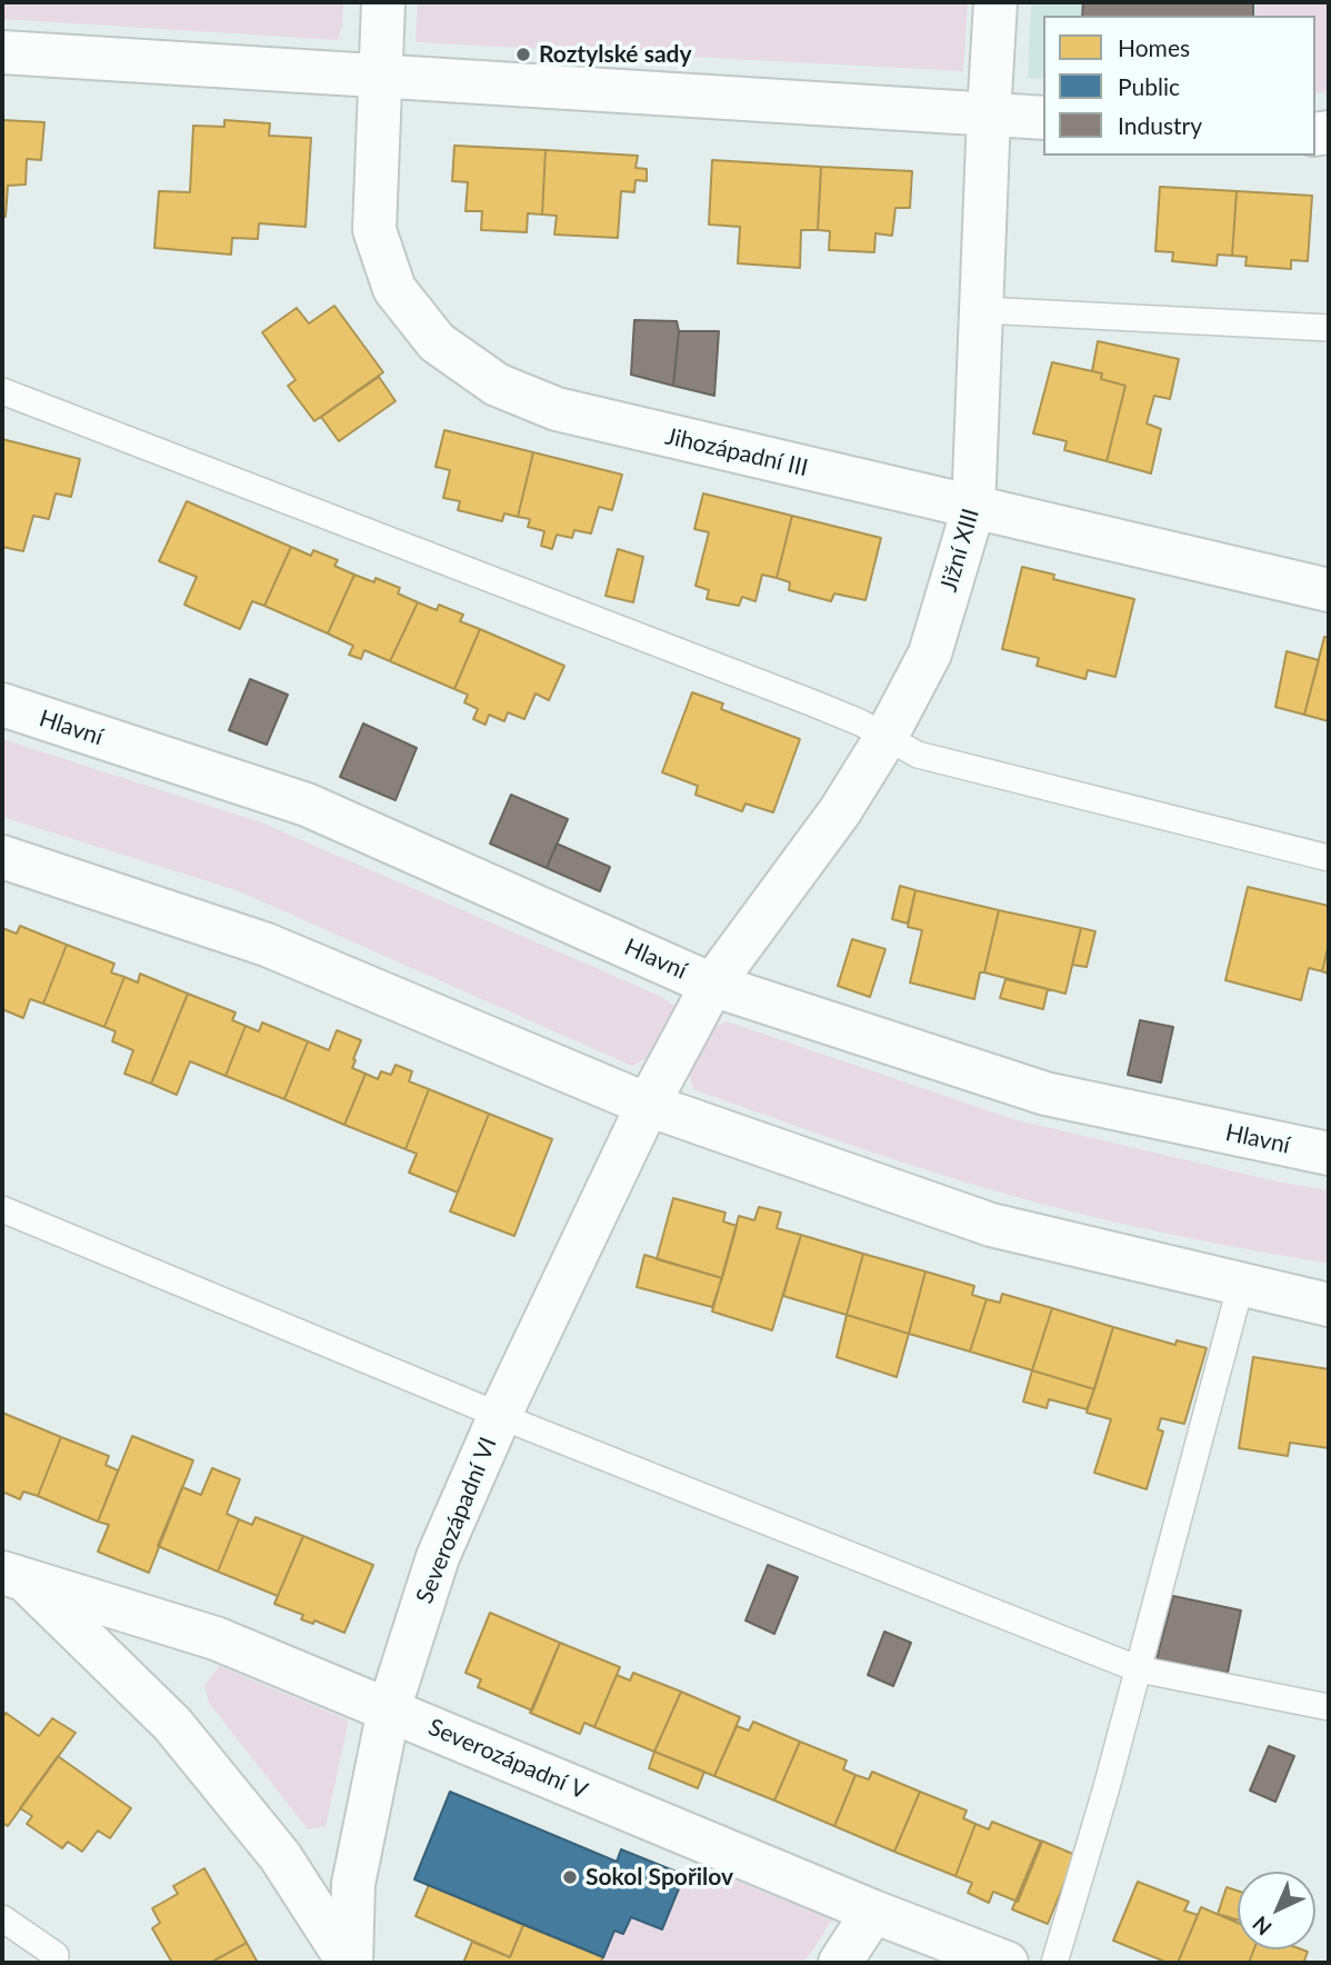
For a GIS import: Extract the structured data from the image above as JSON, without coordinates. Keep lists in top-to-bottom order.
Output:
{
  "streets": {
    "street": [
      "Jihozápadní III",
      "Jižní XIII",
      "Hlavní",
      "Severozápadní VI",
      "Severozápadní V"
    ]
  },
  "crossings": [
    ["Jihozápadní III", "Jižní XIII"],
    ["Jižní XIII", "Hlavní"],
    ["Jižní XIII", "Severozápadní VI"],
    ["Hlavní", "Severozápadní VI"],
    ["Severozápadní VI", "Severozápadní V"]
  ],
  "places": ["Roztylské sady", "Sokol Spořilov"],
  "legend": ["Homes", "Public", "Industry"],
  "north": "bottom left"
}
